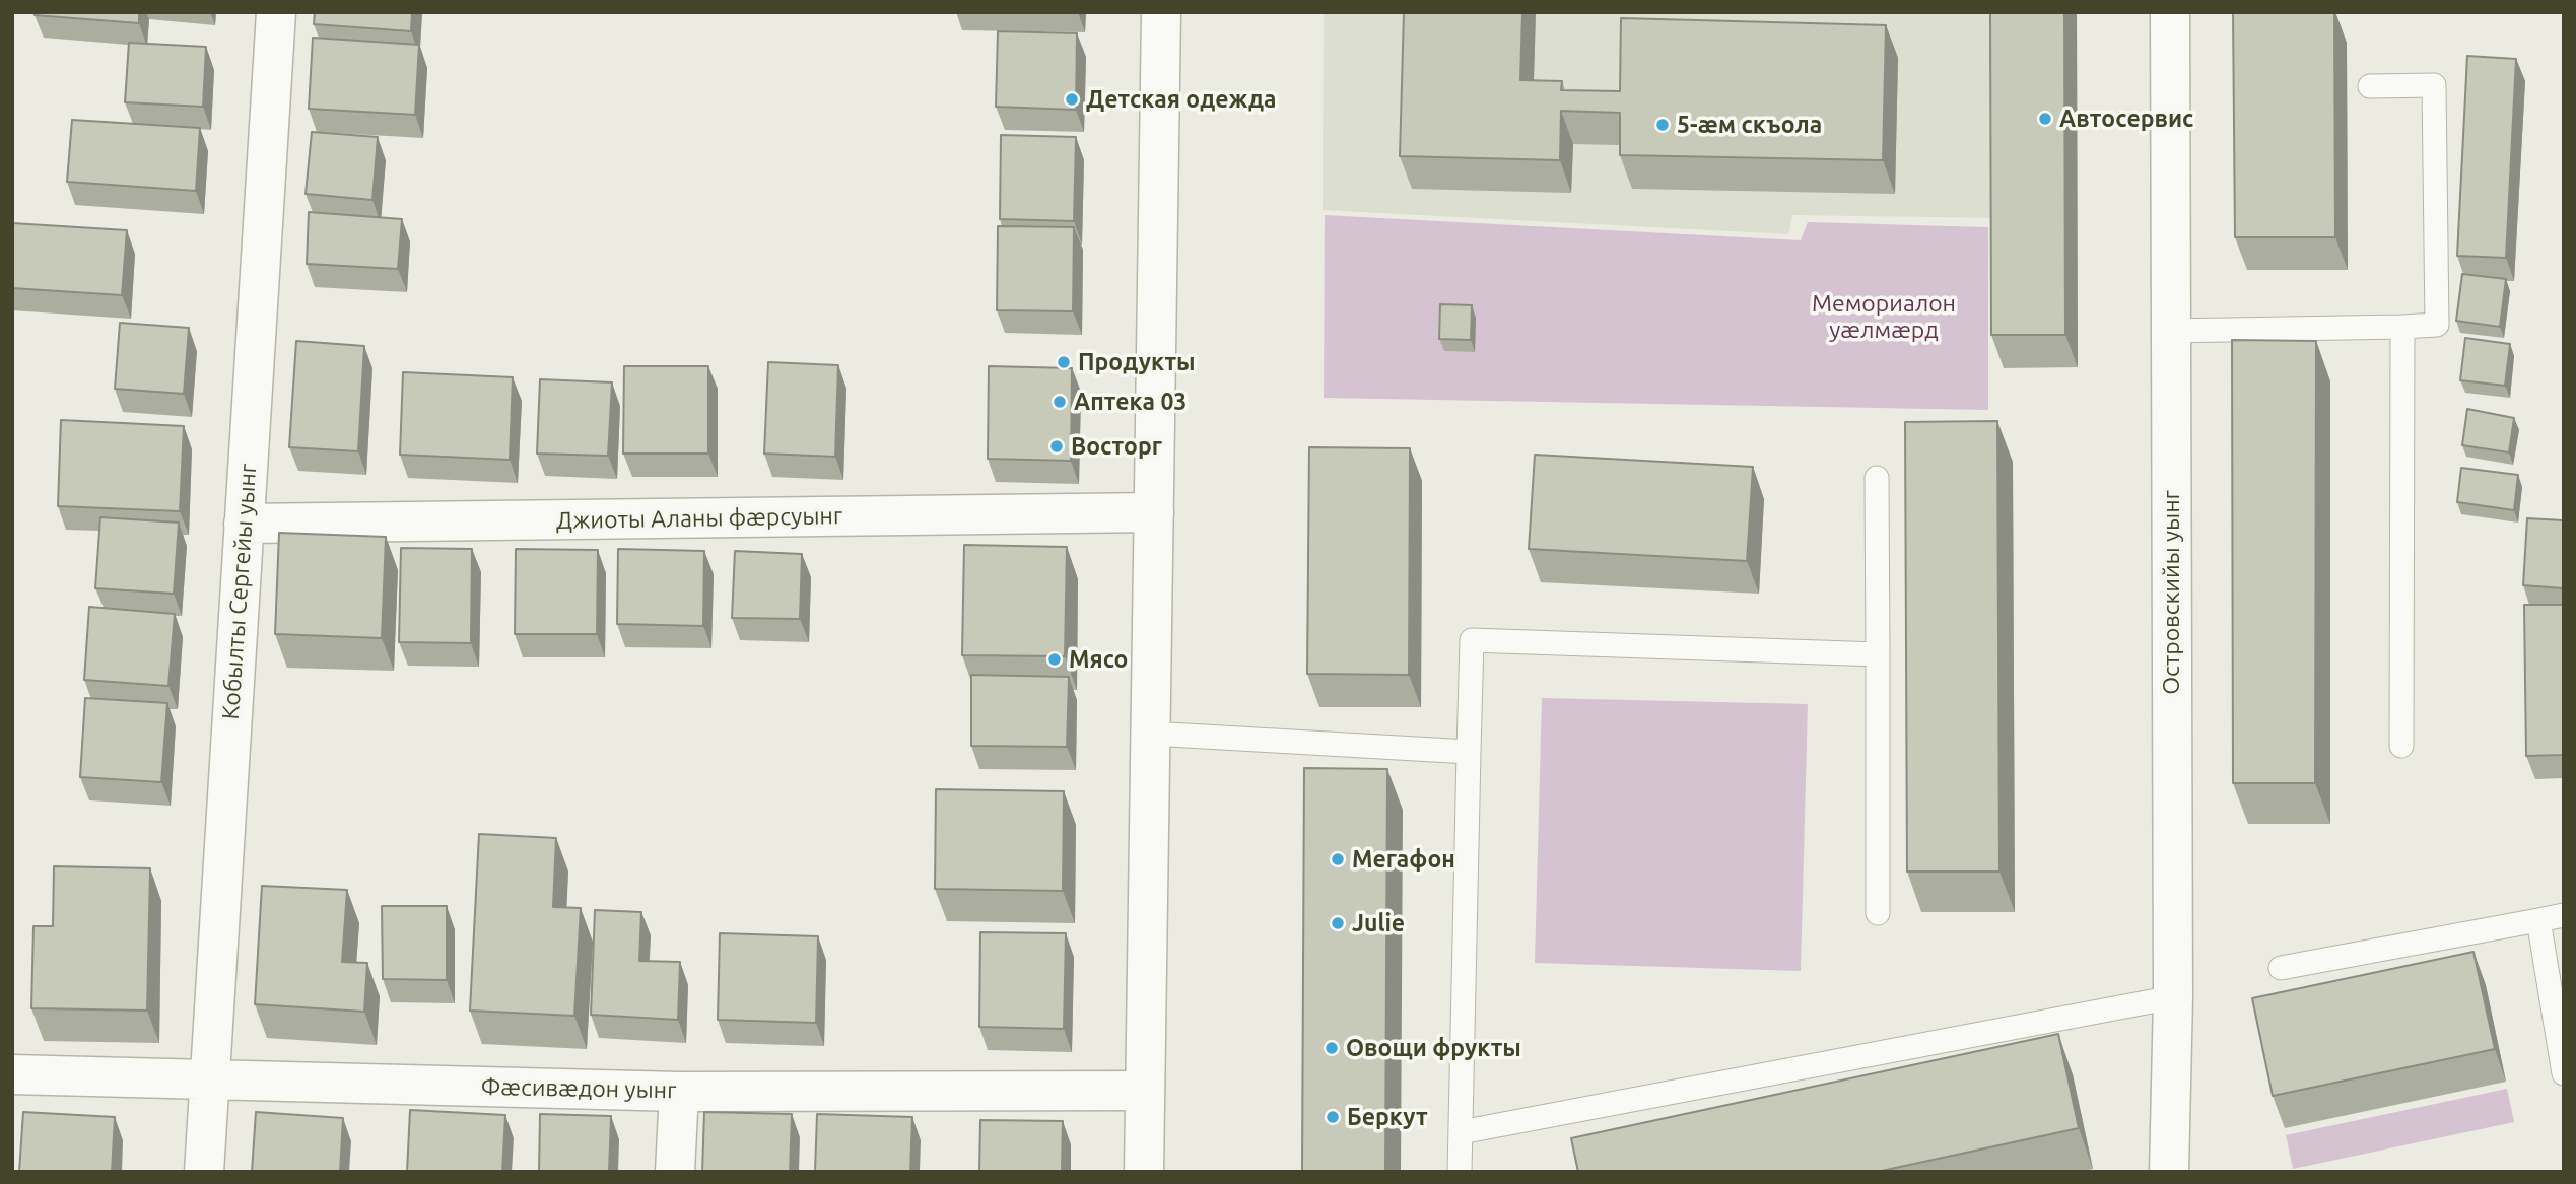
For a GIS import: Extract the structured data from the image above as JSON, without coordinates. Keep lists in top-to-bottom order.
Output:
{
  "streets": {
    "street": [
      "Джиоты Аланы фæрсуынг",
      "Кобылты Сергейы уынг",
      "Островскийы уынг",
      "Фæсивæдон уынг"
    ]
  },
  "crossings": [
    ["Джиоты Аланы фæрсуынг", "Кобылты Сергейы уынг"],
    ["Кобылты Сергейы уынг", "Фæсивæдон уынг"]
  ],
  "parks": ["Мемориалон уæлмæрд"],
  "places": [
    "Детская одежда",
    "Автосервис",
    "5-æм скъола",
    "Продукты",
    "Аптека 03",
    "Восторг",
    "Мясо",
    "Мегафон",
    "Julie",
    "Овощи фрукты",
    "Беркут"
  ]
}
